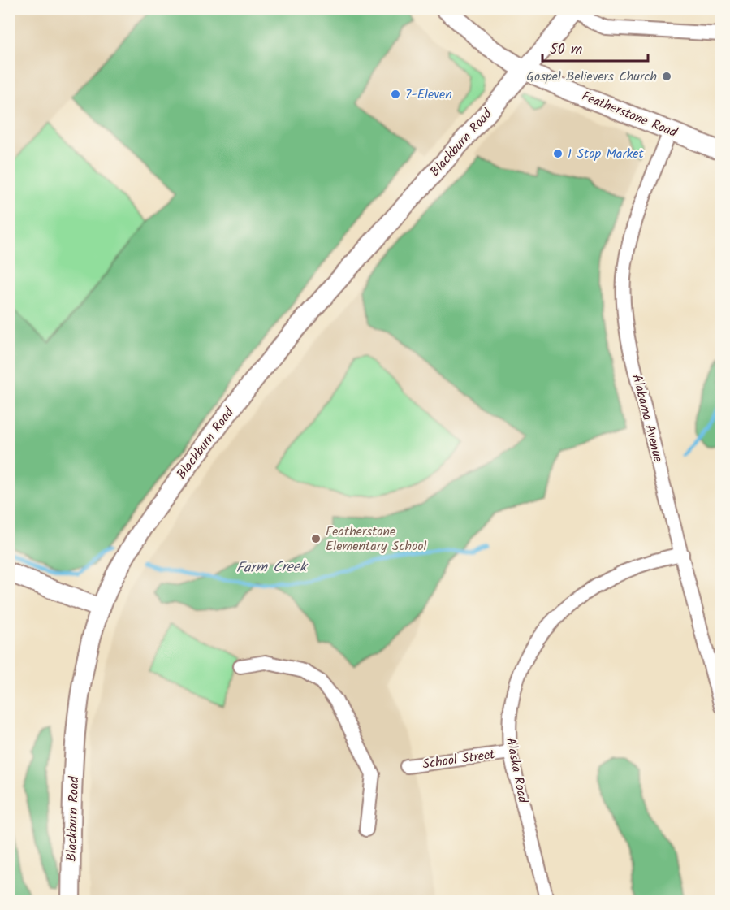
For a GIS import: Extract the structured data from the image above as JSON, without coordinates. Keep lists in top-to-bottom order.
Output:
{
  "streets": {
    "street": [
      "Featherstone Road",
      "Blackburn Road",
      "Alabama Avenue",
      "School Street",
      "Alaska Road"
    ]
  },
  "crossings": [
    ["Featherstone Road", "Blackburn Road"],
    ["Featherstone Road", "Alabama Avenue"],
    ["Alabama Avenue", "Alaska Road"],
    ["School Street", "Alaska Road"]
  ],
  "water": ["Farm Creek"],
  "places": [
    "Gospel Believers Church",
    "7-Eleven",
    "1 Stop Market",
    "Featherstone Elementary School"
  ],
  "scale_bar": "50 m"
}
